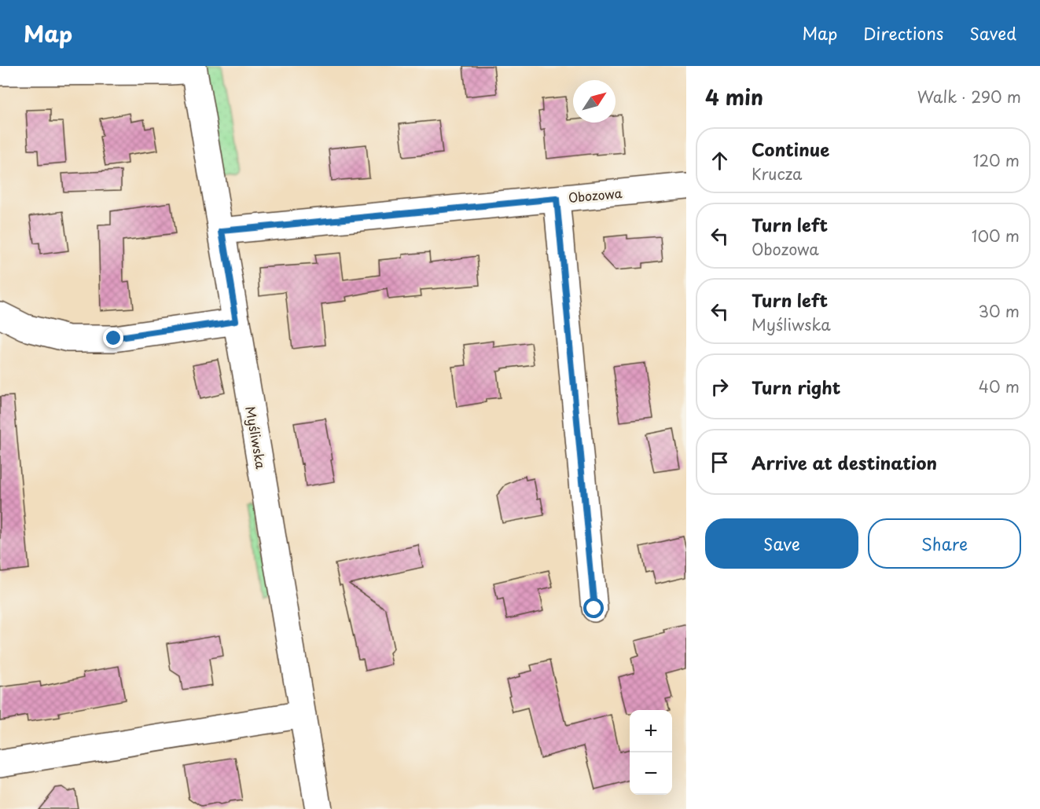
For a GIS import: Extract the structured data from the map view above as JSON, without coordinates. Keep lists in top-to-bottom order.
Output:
{
  "streets": {
    "street": ["Obozowa", "Myśliwska"]
  },
  "crossings": [
    ["Obozowa", "Myśliwska"]
  ],
  "north": "top right",
  "page": {
    "header": "Map",
    "nav": ["Map", "Directions", "Saved"],
    "heading": ["4 min", "Walk · 290 m"],
    "list": [
      ["Continue", "Krucza", "120 m"],
      ["Turn left", "Obozowa", "100 m"],
      ["Turn left", "Myśliwska", "30 m"],
      ["Turn right", "40 m"],
      "Arrive at destination"
    ],
    "buttons": ["Save", "Share"],
    "map_buttons": ["+", "−"]
  }
}
